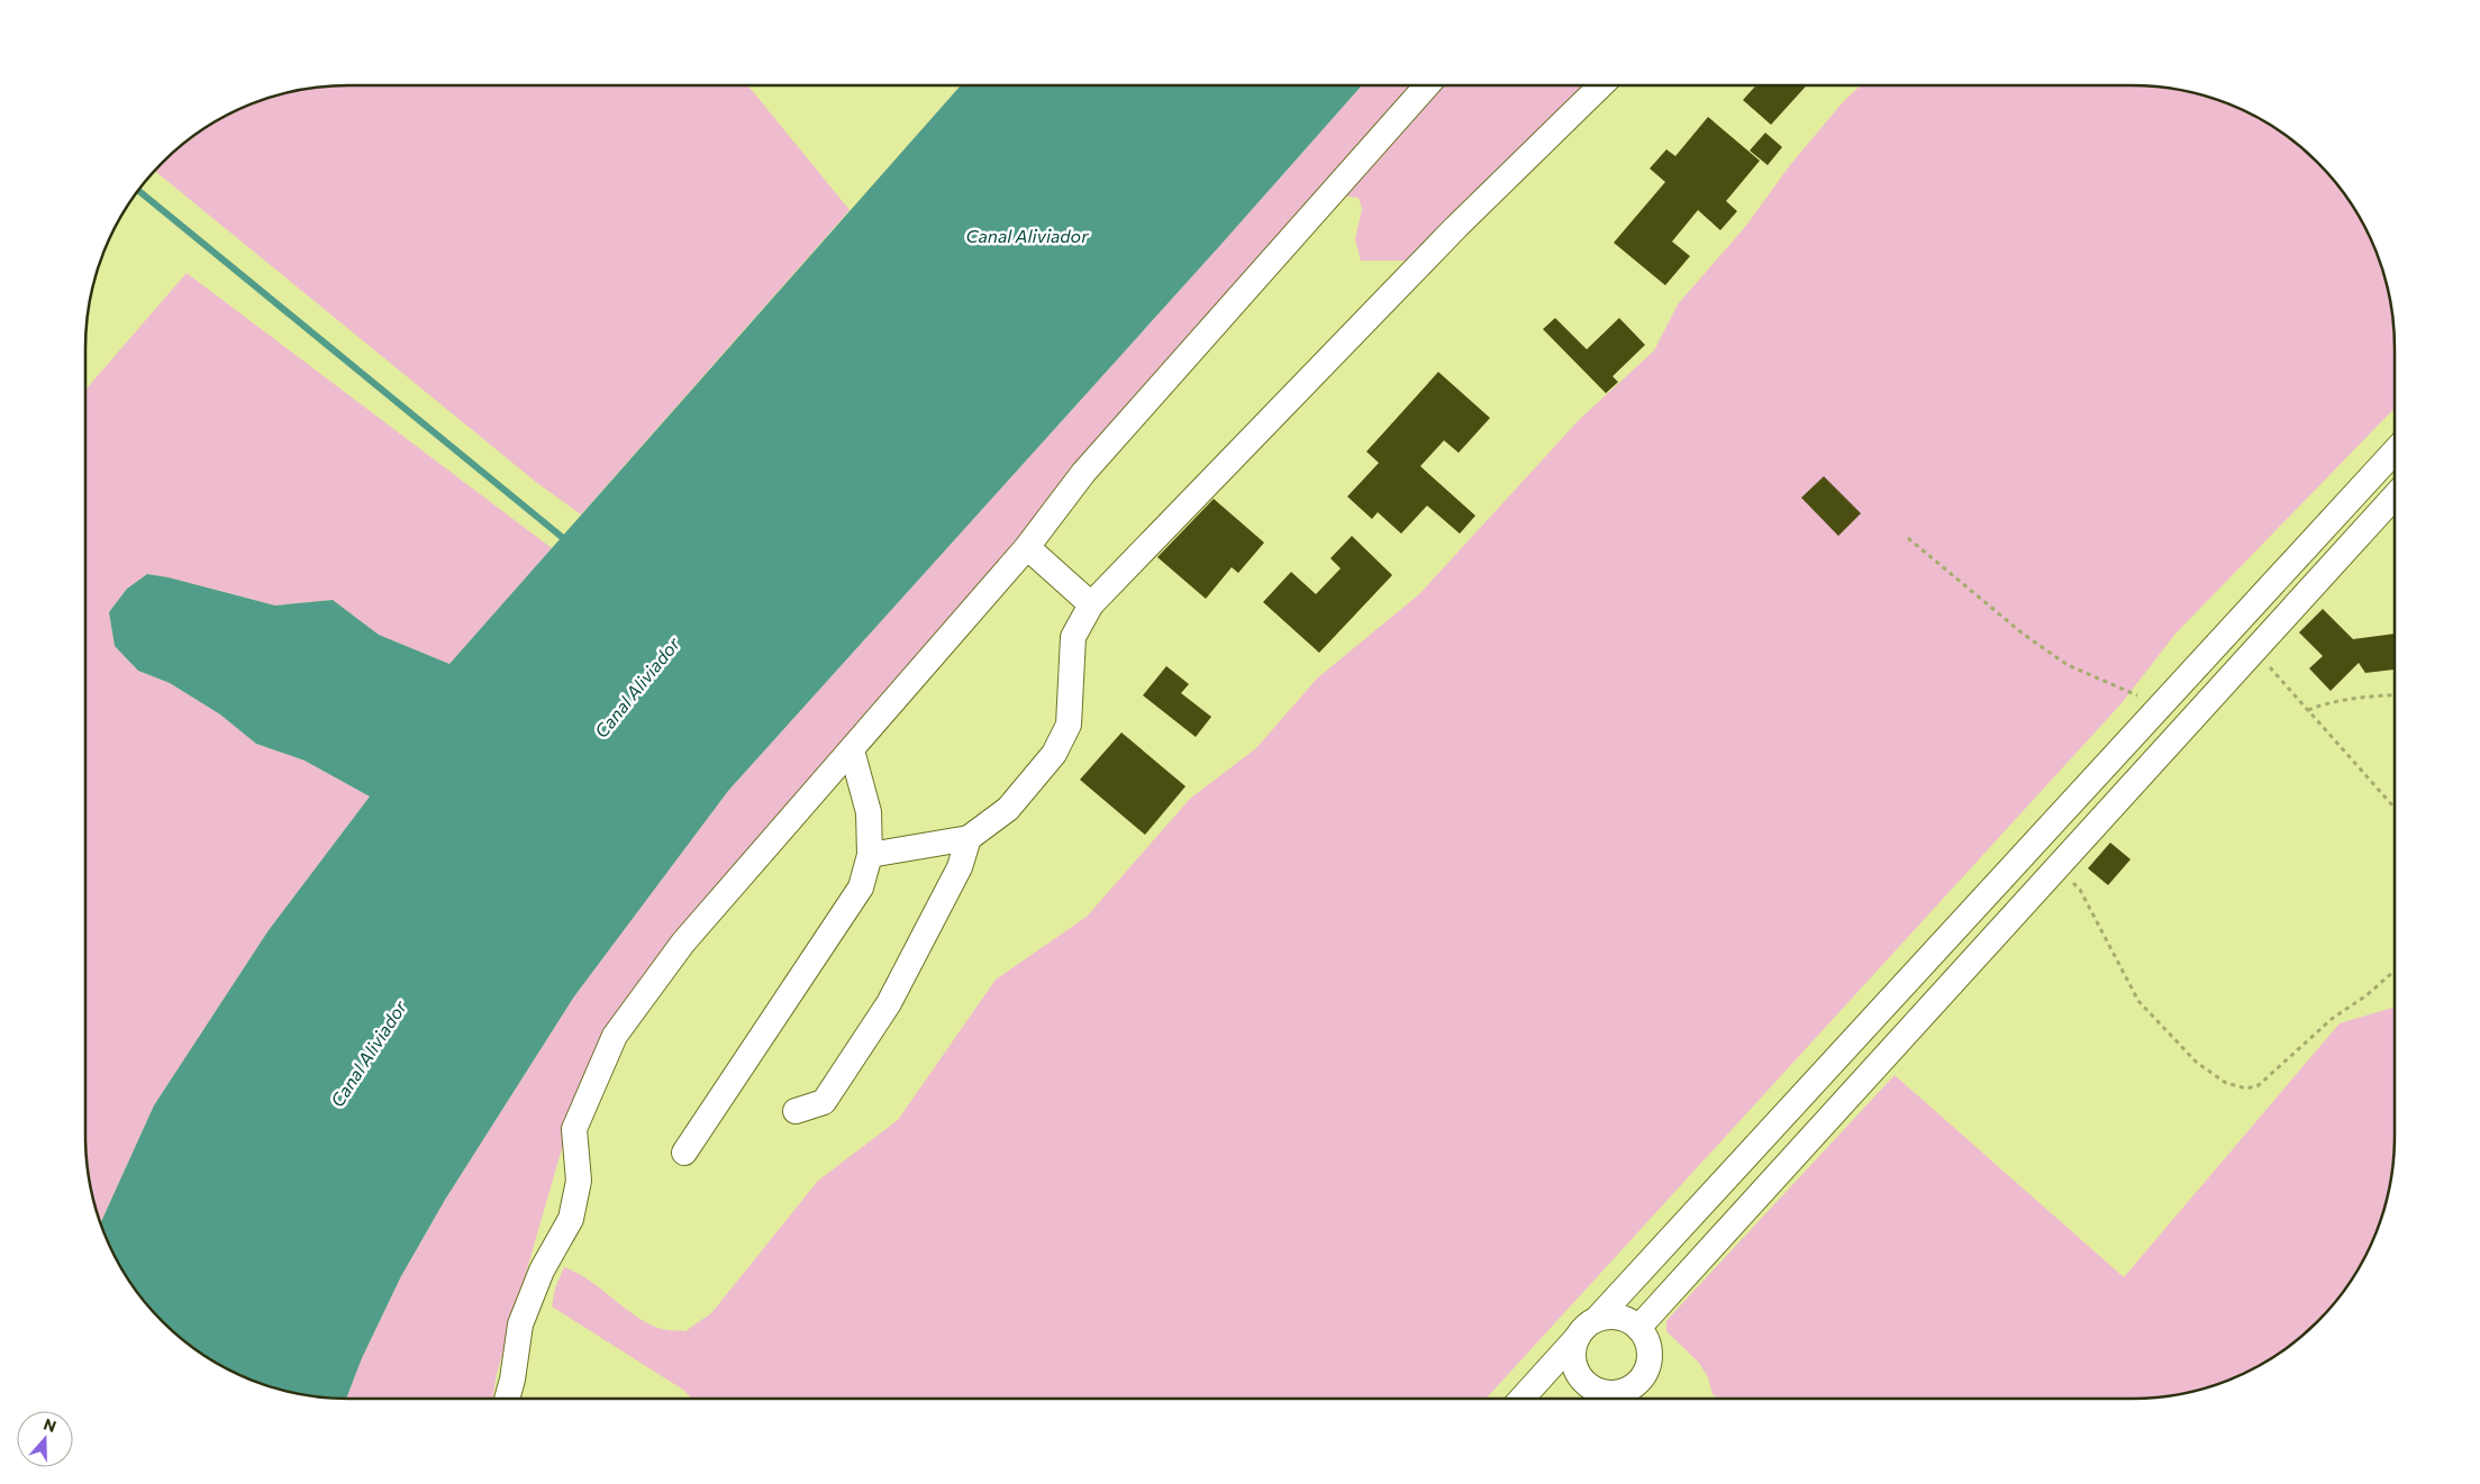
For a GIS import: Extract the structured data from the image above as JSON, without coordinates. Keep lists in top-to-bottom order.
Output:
{
  "water": ["Canal Aliviador"],
  "north": "top"
}
